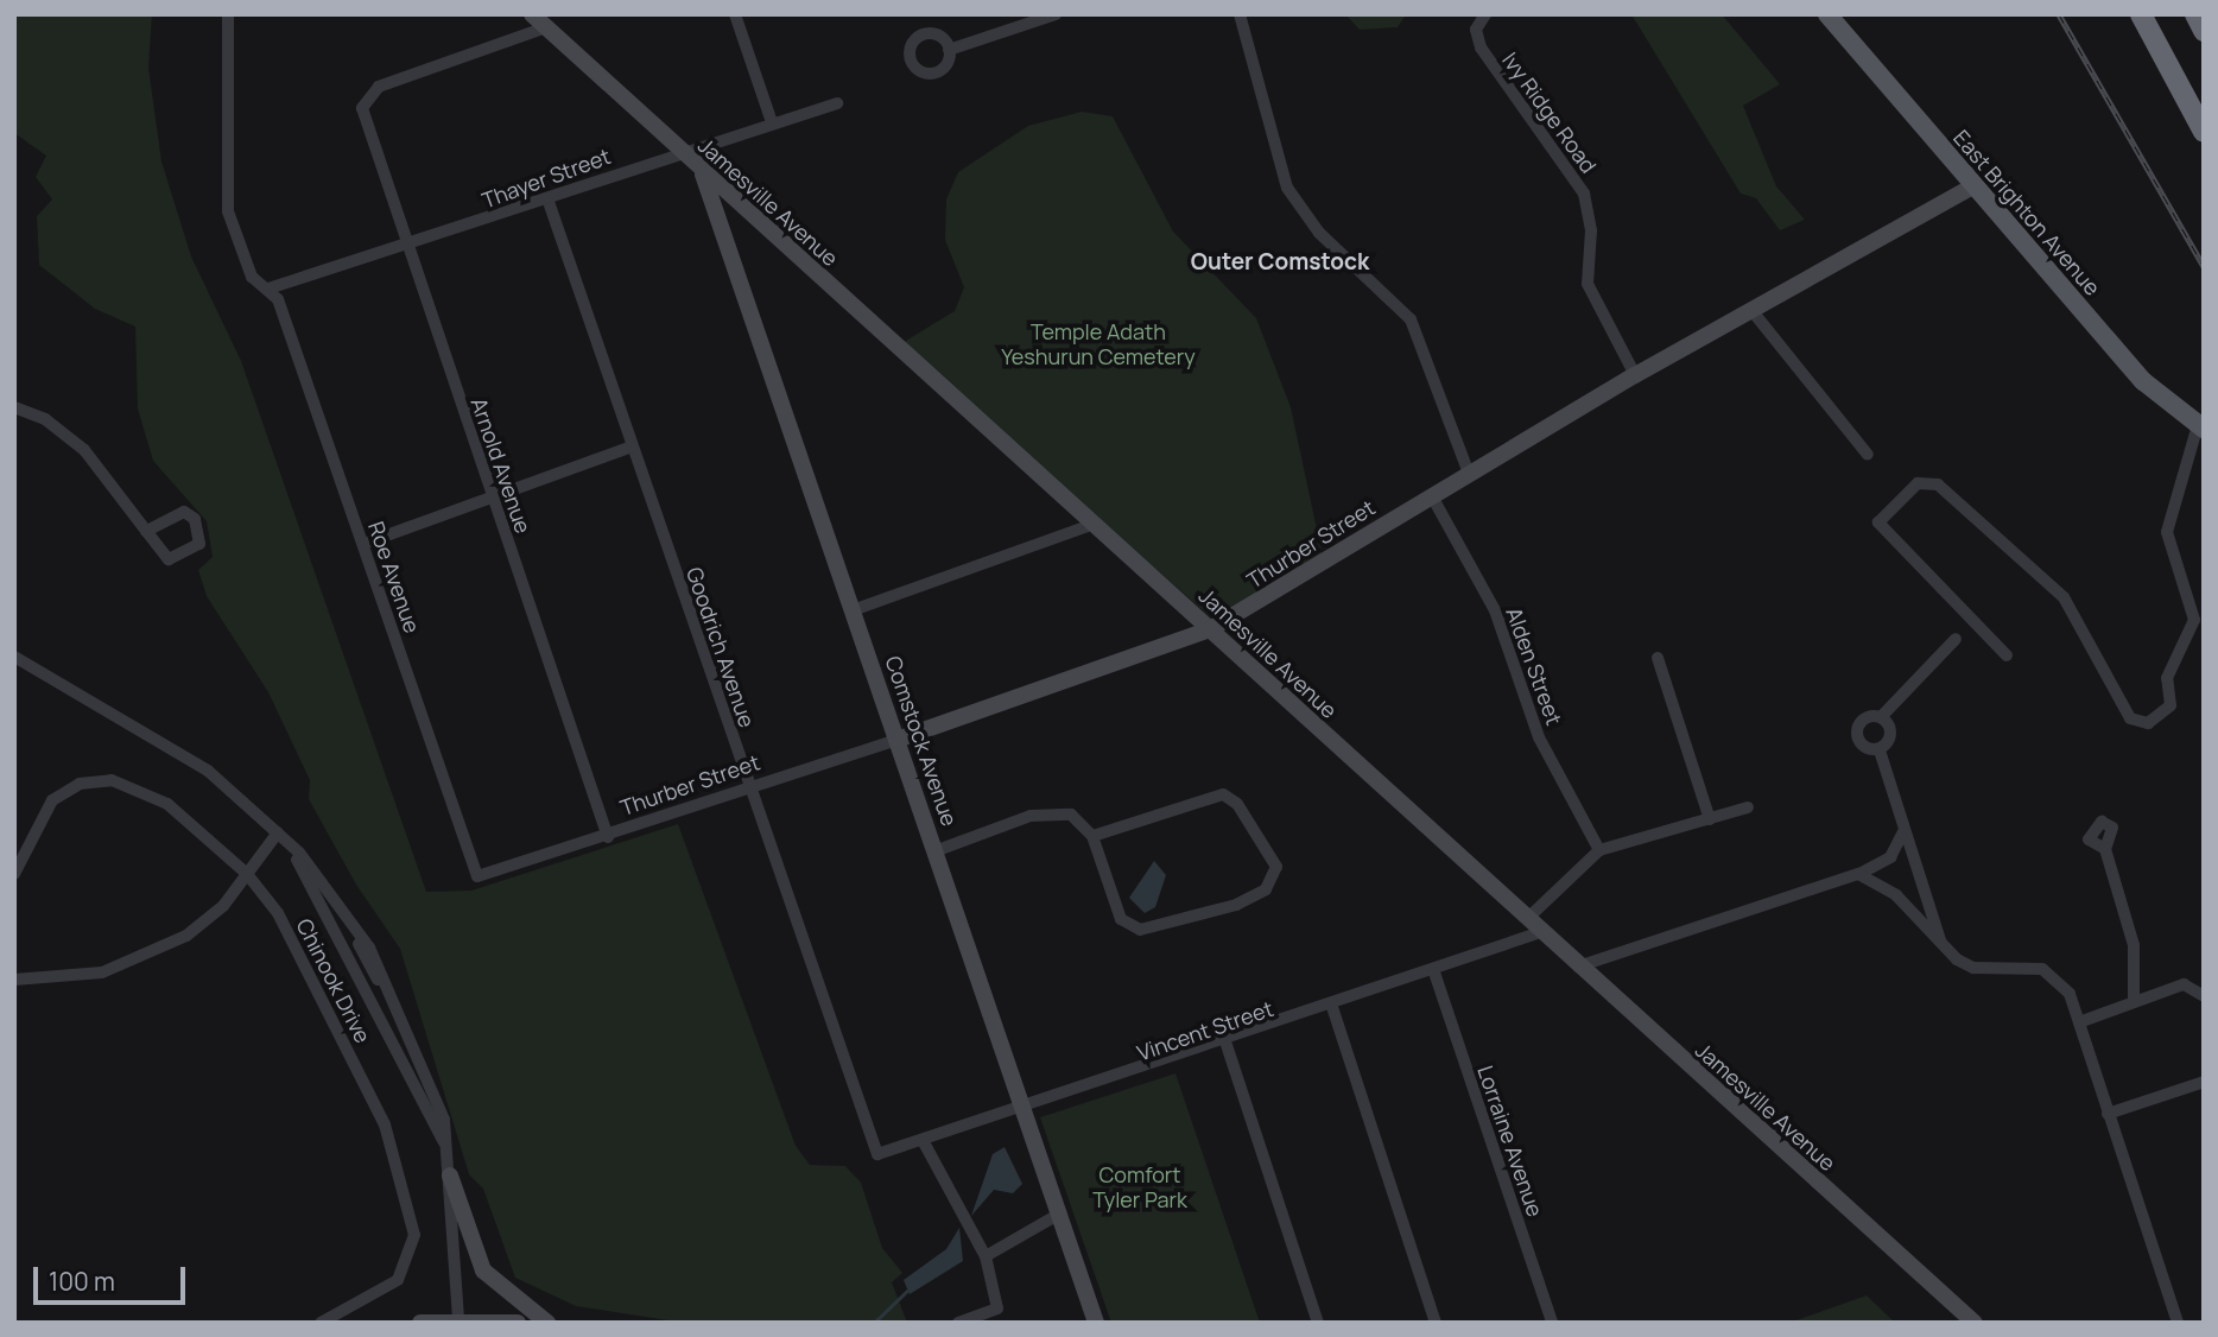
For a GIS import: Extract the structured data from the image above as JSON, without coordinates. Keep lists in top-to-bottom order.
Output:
{
  "streets": {
    "main road": ["East Brighton Avenue"],
    "street": [
      "Ivy Ridge Road",
      "Thayer Street",
      "Jamesville Avenue",
      "Arnold Avenue",
      "Thurber Street",
      "Roe Avenue",
      "Goodrich Avenue",
      "Alden Street",
      "Comstock Avenue",
      "Chinook Drive",
      "Vincent Street",
      "Lorraine Avenue"
    ]
  },
  "crossings": [
    ["Ivy Ridge Road", "Thurber Street"],
    ["Thayer Street", "Jamesville Avenue"],
    ["Thayer Street", "Arnold Avenue"],
    ["Thayer Street", "Roe Avenue"],
    ["Thayer Street", "Goodrich Avenue"],
    ["Jamesville Avenue", "Arnold Avenue"],
    ["Jamesville Avenue", "Thurber Street"],
    ["Jamesville Avenue", "Comstock Avenue"],
    ["Jamesville Avenue", "Vincent Street"],
    ["East Brighton Avenue", "Thurber Street"],
    ["Arnold Avenue", "Thurber Street"],
    ["Thurber Street", "Roe Avenue"],
    ["Thurber Street", "Goodrich Avenue"],
    ["Thurber Street", "Alden Street"],
    ["Thurber Street", "Comstock Avenue"],
    ["Goodrich Avenue", "Vincent Street"],
    ["Comstock Avenue", "Vincent Street"],
    ["Vincent Street", "Lorraine Avenue"]
  ],
  "districts": ["Outer Comstock"],
  "parks": ["Temple Adath Yeshurun Cemetery", "Comfort Tyler Park"],
  "scale_bar": "100 m"
}
